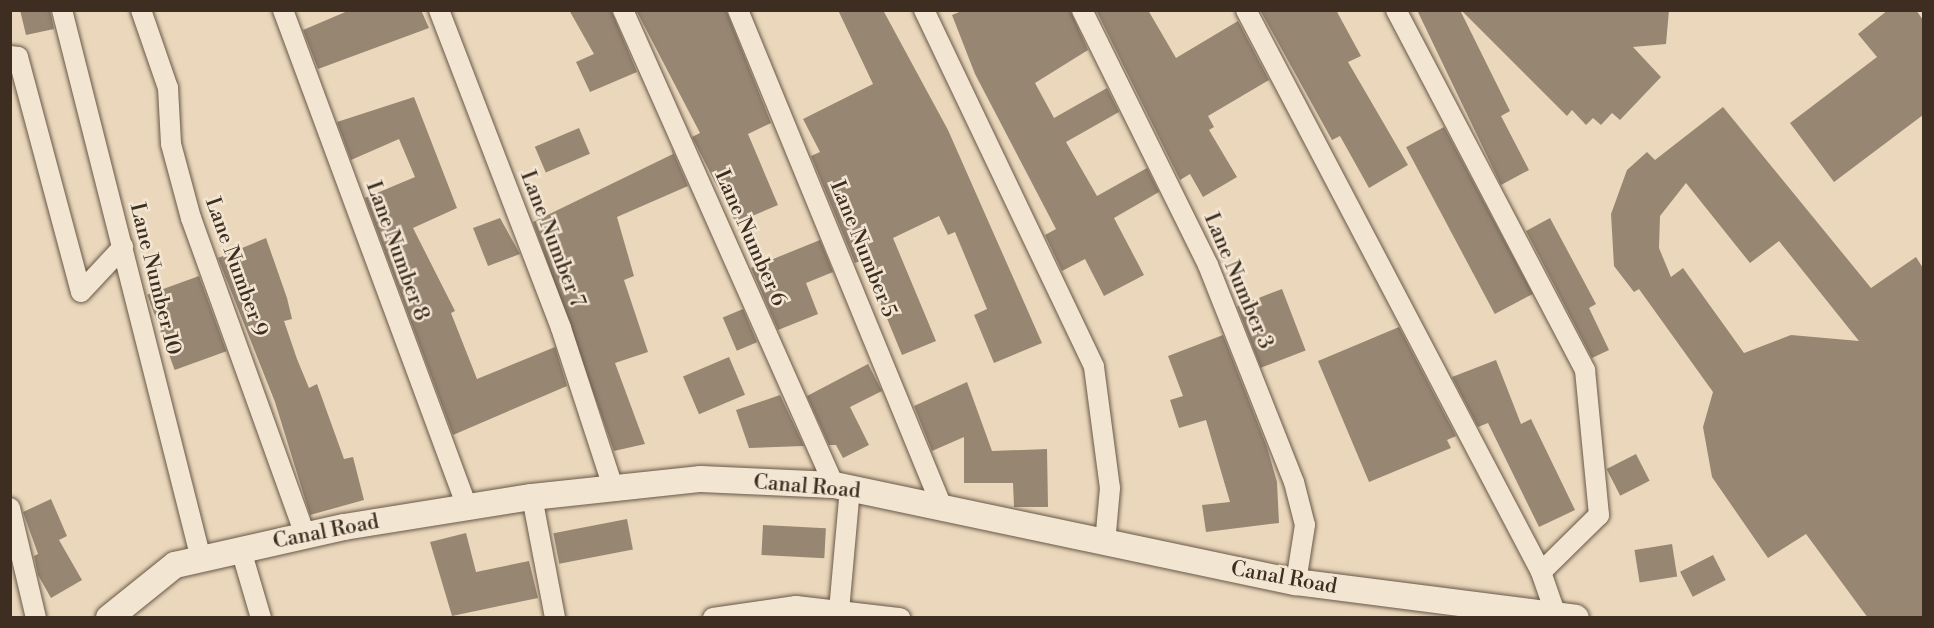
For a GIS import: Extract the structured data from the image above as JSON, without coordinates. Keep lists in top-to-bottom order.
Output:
{
  "streets": {
    "street": [
      "Lane Number 6",
      "Lane Number 7",
      "Lane Number 5",
      "Lane Number 8",
      "Lane Number 9",
      "Lane Number 10",
      "Lane Number 3",
      "Canal Road"
    ]
  },
  "crossings": [
    ["Lane Number 6", "Canal Road"],
    ["Lane Number 7", "Canal Road"],
    ["Lane Number 5", "Canal Road"],
    ["Lane Number 8", "Canal Road"],
    ["Lane Number 9", "Canal Road"],
    ["Lane Number 10", "Canal Road"],
    ["Lane Number 3", "Canal Road"]
  ]
}
